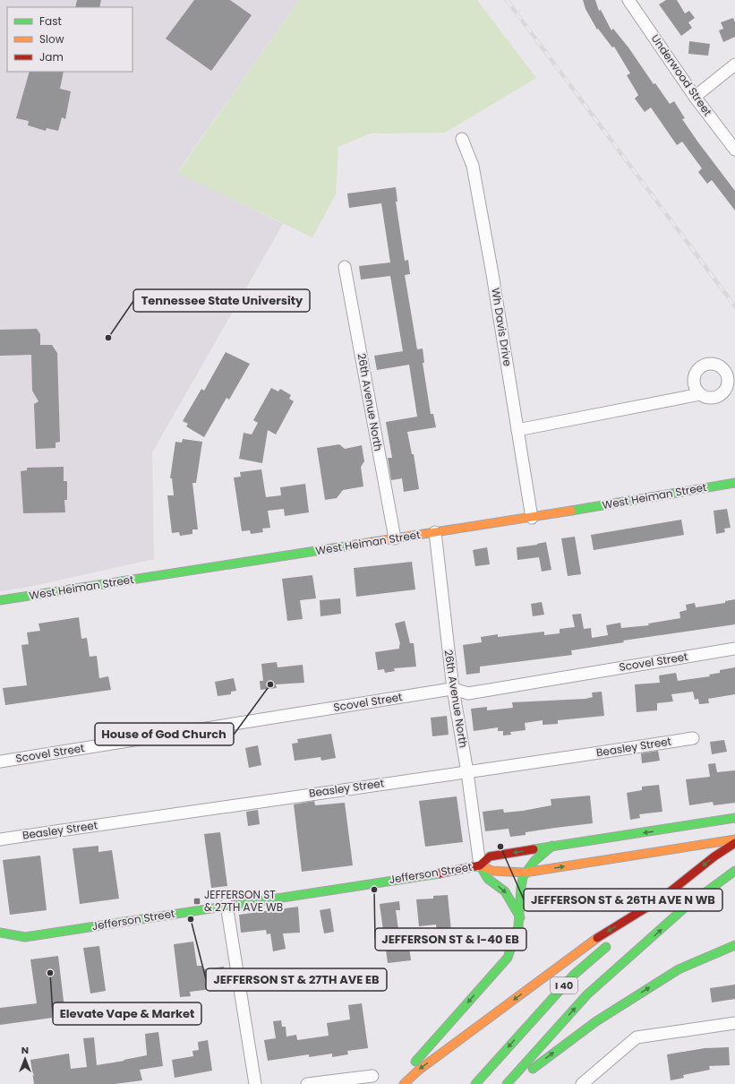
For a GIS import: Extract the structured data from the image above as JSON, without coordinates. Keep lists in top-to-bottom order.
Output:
{
  "streets": {
    "main road": ["West Heiman Street", "Jefferson Street", "I 40"],
    "street": [
      "Underwood Street",
      "Wh Davis Drive",
      "26th Avenue North",
      "Scovel Street",
      "Beasley Street"
    ]
  },
  "crossings": [
    ["Wh Davis Drive", "West Heiman Street"],
    ["26th Avenue North", "West Heiman Street"],
    ["26th Avenue North", "Scovel Street"],
    ["26th Avenue North", "Beasley Street"],
    ["26th Avenue North", "Jefferson Street"]
  ],
  "places": {
    "other": [
      "Tennessee State University",
      "House of God Church",
      "JEFFERSON ST & 26TH AVE N WB",
      "JEFFERSON ST & I-40 EB",
      "JEFFERSON ST & 27TH AVE EB",
      "Elevate Vape & Market"
    ],
    "transit": ["JEFFERSON ST & 27TH AVE WB"]
  },
  "legend": ["Fast", "Slow", "Jam"],
  "north": "top"
}
